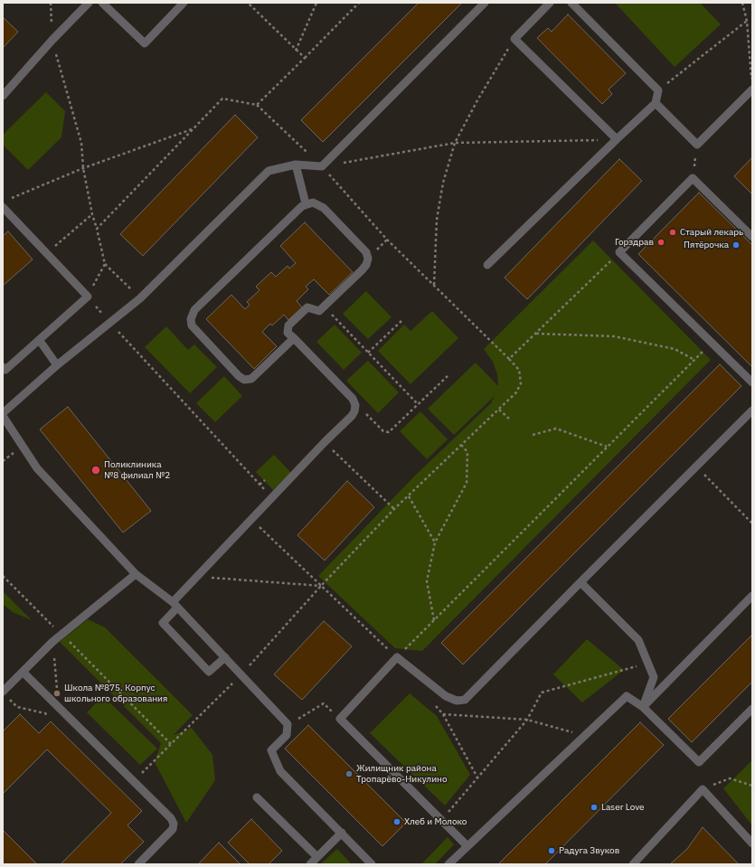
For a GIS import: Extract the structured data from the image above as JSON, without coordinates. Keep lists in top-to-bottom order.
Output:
{
  "places": [
    "Старый лекарь",
    "Горздрав",
    "Пятёрочка",
    "Поликлиника №8 филиал №2",
    "Школа №875. Корпус школьного образования",
    "Жилищник района Тропарёво-Никулино",
    "Laser Love",
    "Хлеб и Молоко",
    "Радуга Звуков"
  ]
}
